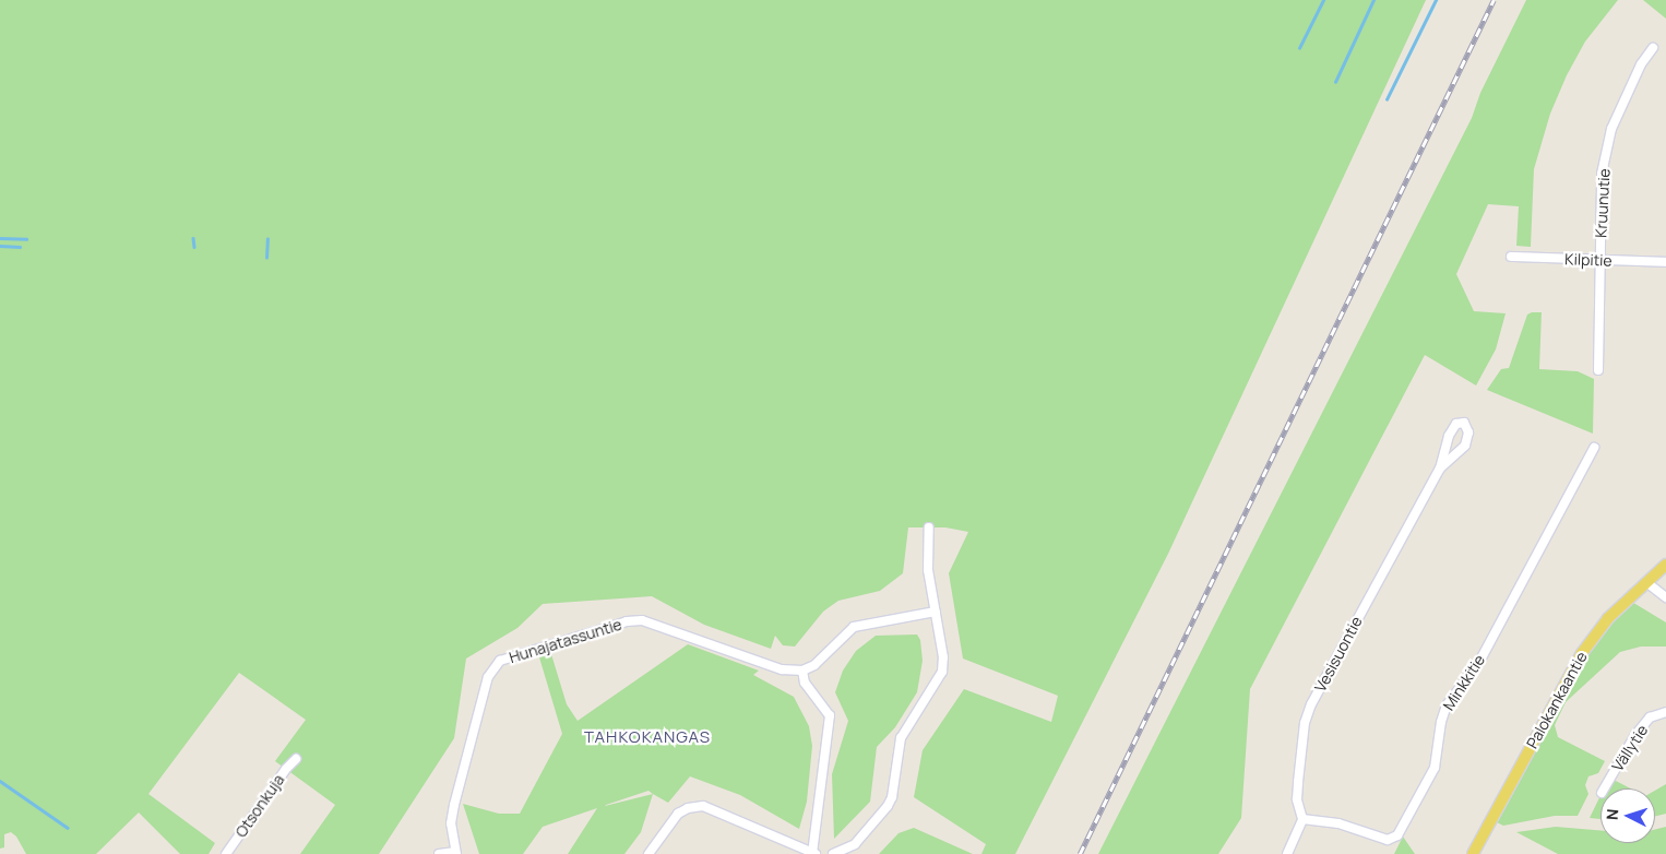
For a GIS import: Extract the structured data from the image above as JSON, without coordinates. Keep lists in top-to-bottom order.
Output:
{
  "streets": {
    "main road": ["Palokankaantie"],
    "street": [
      "Kruunutie",
      "Kilpitie",
      "Hunajatassuntie",
      "Vesisuontie",
      "Minkkitie",
      "Vällytie",
      "Otsonkuja"
    ]
  },
  "crossings": [
    ["Kruunutie", "Kilpitie"],
    ["Vesisuontie", "Minkkitie"]
  ],
  "districts": ["TAHKOKANGAS"],
  "north": "left"
}
